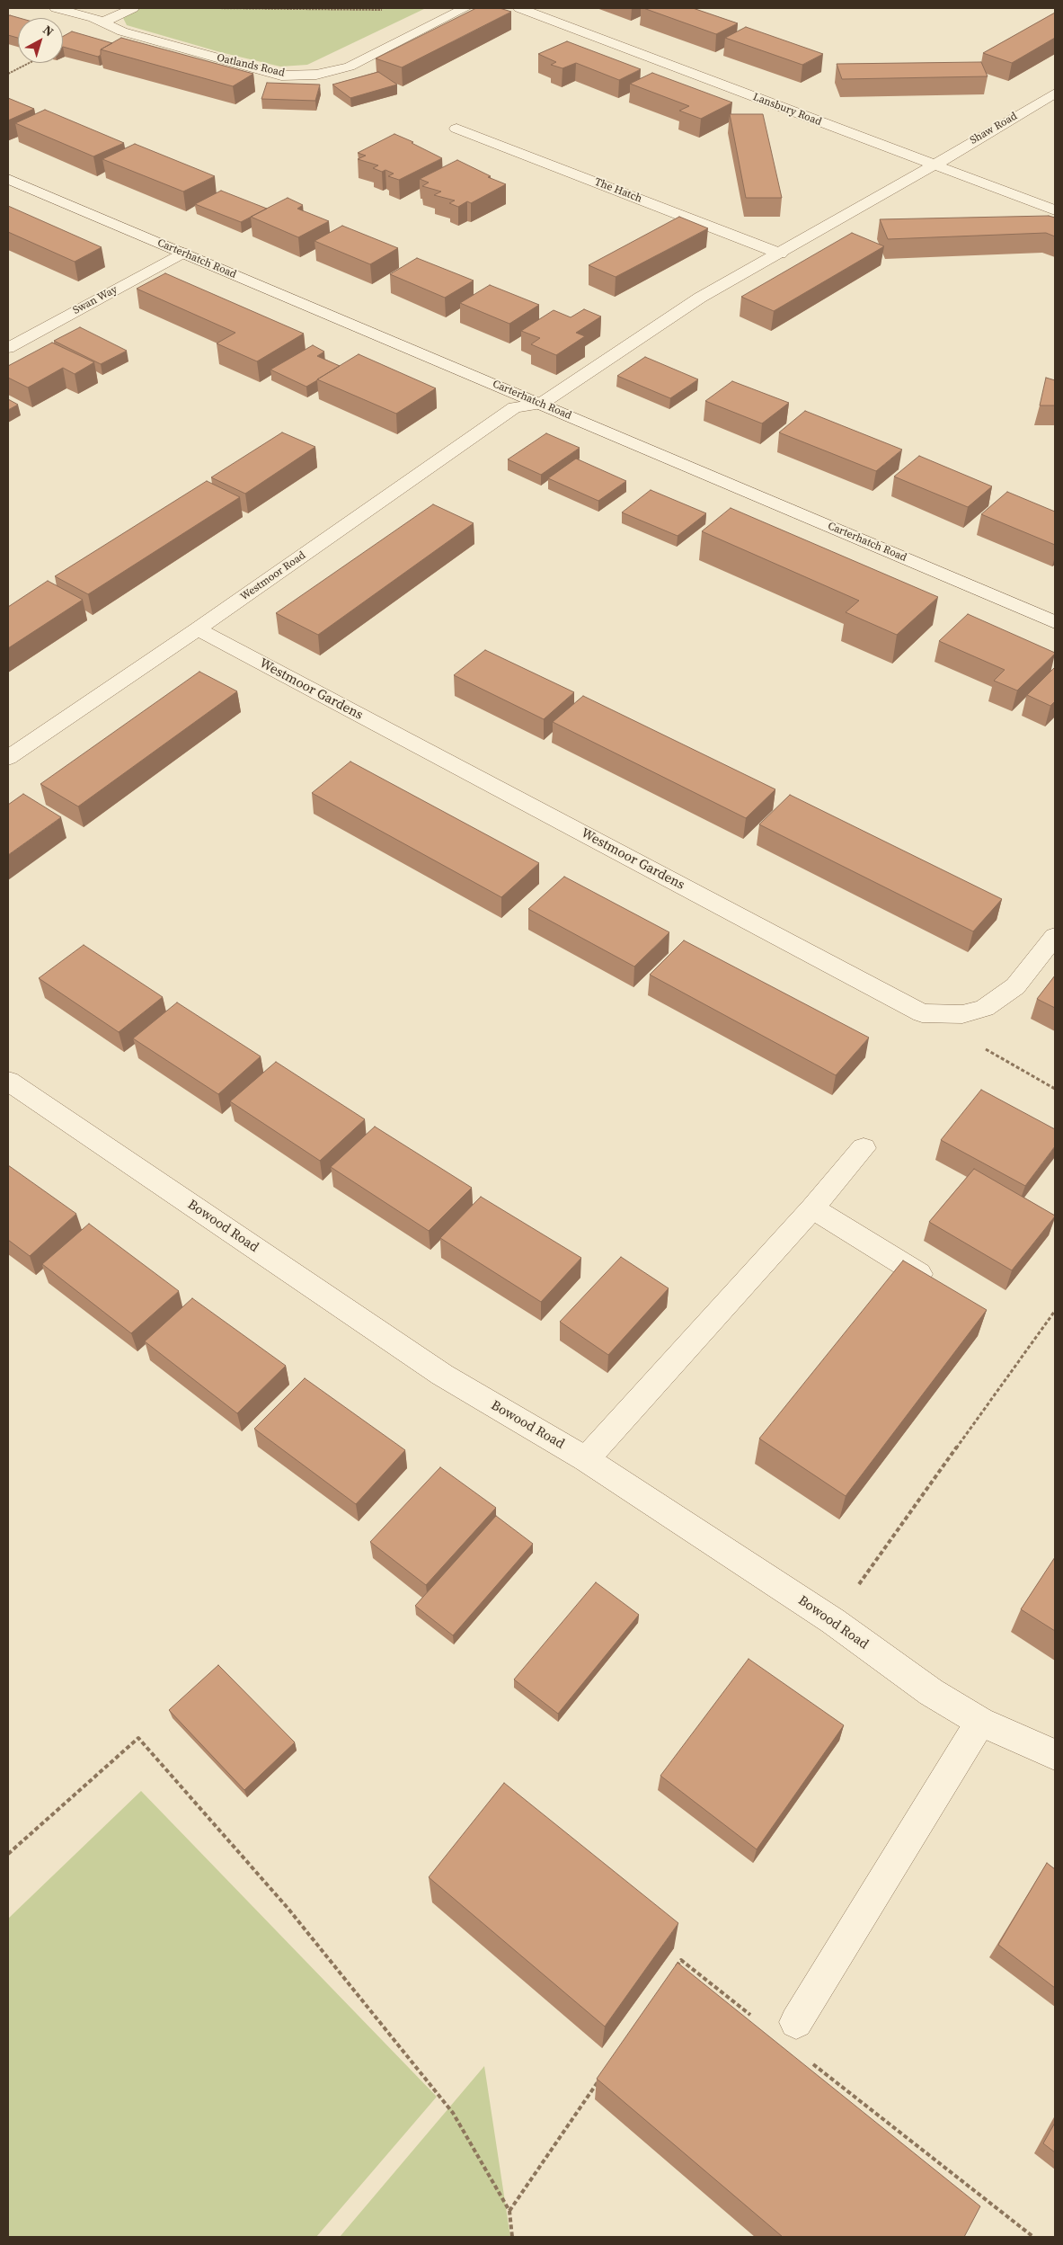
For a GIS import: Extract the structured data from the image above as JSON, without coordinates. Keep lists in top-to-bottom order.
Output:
{
  "streets": {
    "street": [
      "Oatlands Road",
      "Lansbury Road",
      "Shaw Road",
      "The Hatch",
      "Carterhatch Road",
      "Swan Way",
      "Westmoor Road",
      "Westmoor Gardens",
      "Bowood Road"
    ]
  },
  "crossings": [
    ["Lansbury Road", "Shaw Road"],
    ["Carterhatch Road", "Swan Way"],
    ["Carterhatch Road", "Westmoor Road"],
    ["Westmoor Road", "Westmoor Gardens"]
  ],
  "north": "top right"
}
